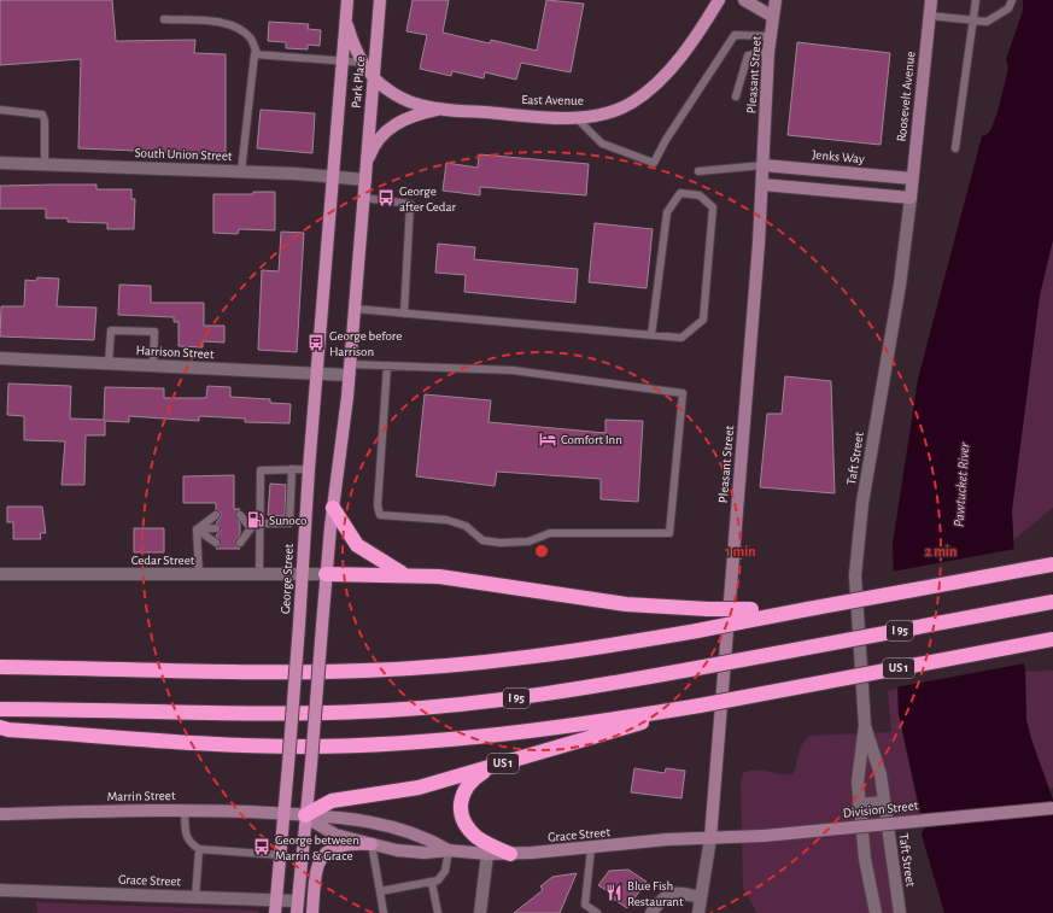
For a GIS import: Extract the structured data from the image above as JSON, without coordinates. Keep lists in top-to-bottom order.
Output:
{
  "streets": {
    "highway": ["I 95", "US 1"],
    "main road": [
      "Pleasant Street",
      "Park Place",
      "Roosevelt Avenue",
      "East Avenue",
      "Jenks Way",
      "George Street",
      "Marrin Street",
      "Division Street",
      "Grace Street"
    ],
    "street": [
      "South Union Street",
      "Harrison Street",
      "Taft Street",
      "Cedar Street"
    ]
  },
  "crossings": [
    ["Pleasant Street", "Jenks Way"],
    ["Pleasant Street", "Division Street"],
    ["Pleasant Street", "Grace Street"],
    ["Park Place", "East Avenue"],
    ["Park Place", "George Street"],
    ["Roosevelt Avenue", "Jenks Way"],
    ["Roosevelt Avenue", "Taft Street"],
    ["South Union Street", "George Street"],
    ["Harrison Street", "George Street"],
    ["Cedar Street", "George Street"],
    ["George Street", "Marrin Street"],
    ["George Street", "Grace Street"],
    ["US 1", "Grace Street"],
    ["Marrin Street", "Grace Street"],
    ["Division Street", "Grace Street"]
  ],
  "water": ["Pawtucket River"],
  "places": {
    "bus stop": ["George after Cedar", "George before Harrison", "George between Marrin & Grace"],
    "hotel": ["Comfort Inn"],
    "fuel station": ["Sunoco"],
    "restaurant": ["Blue Fish Restaurant"]
  },
  "rings": ["1 min", "2 min"]
}
